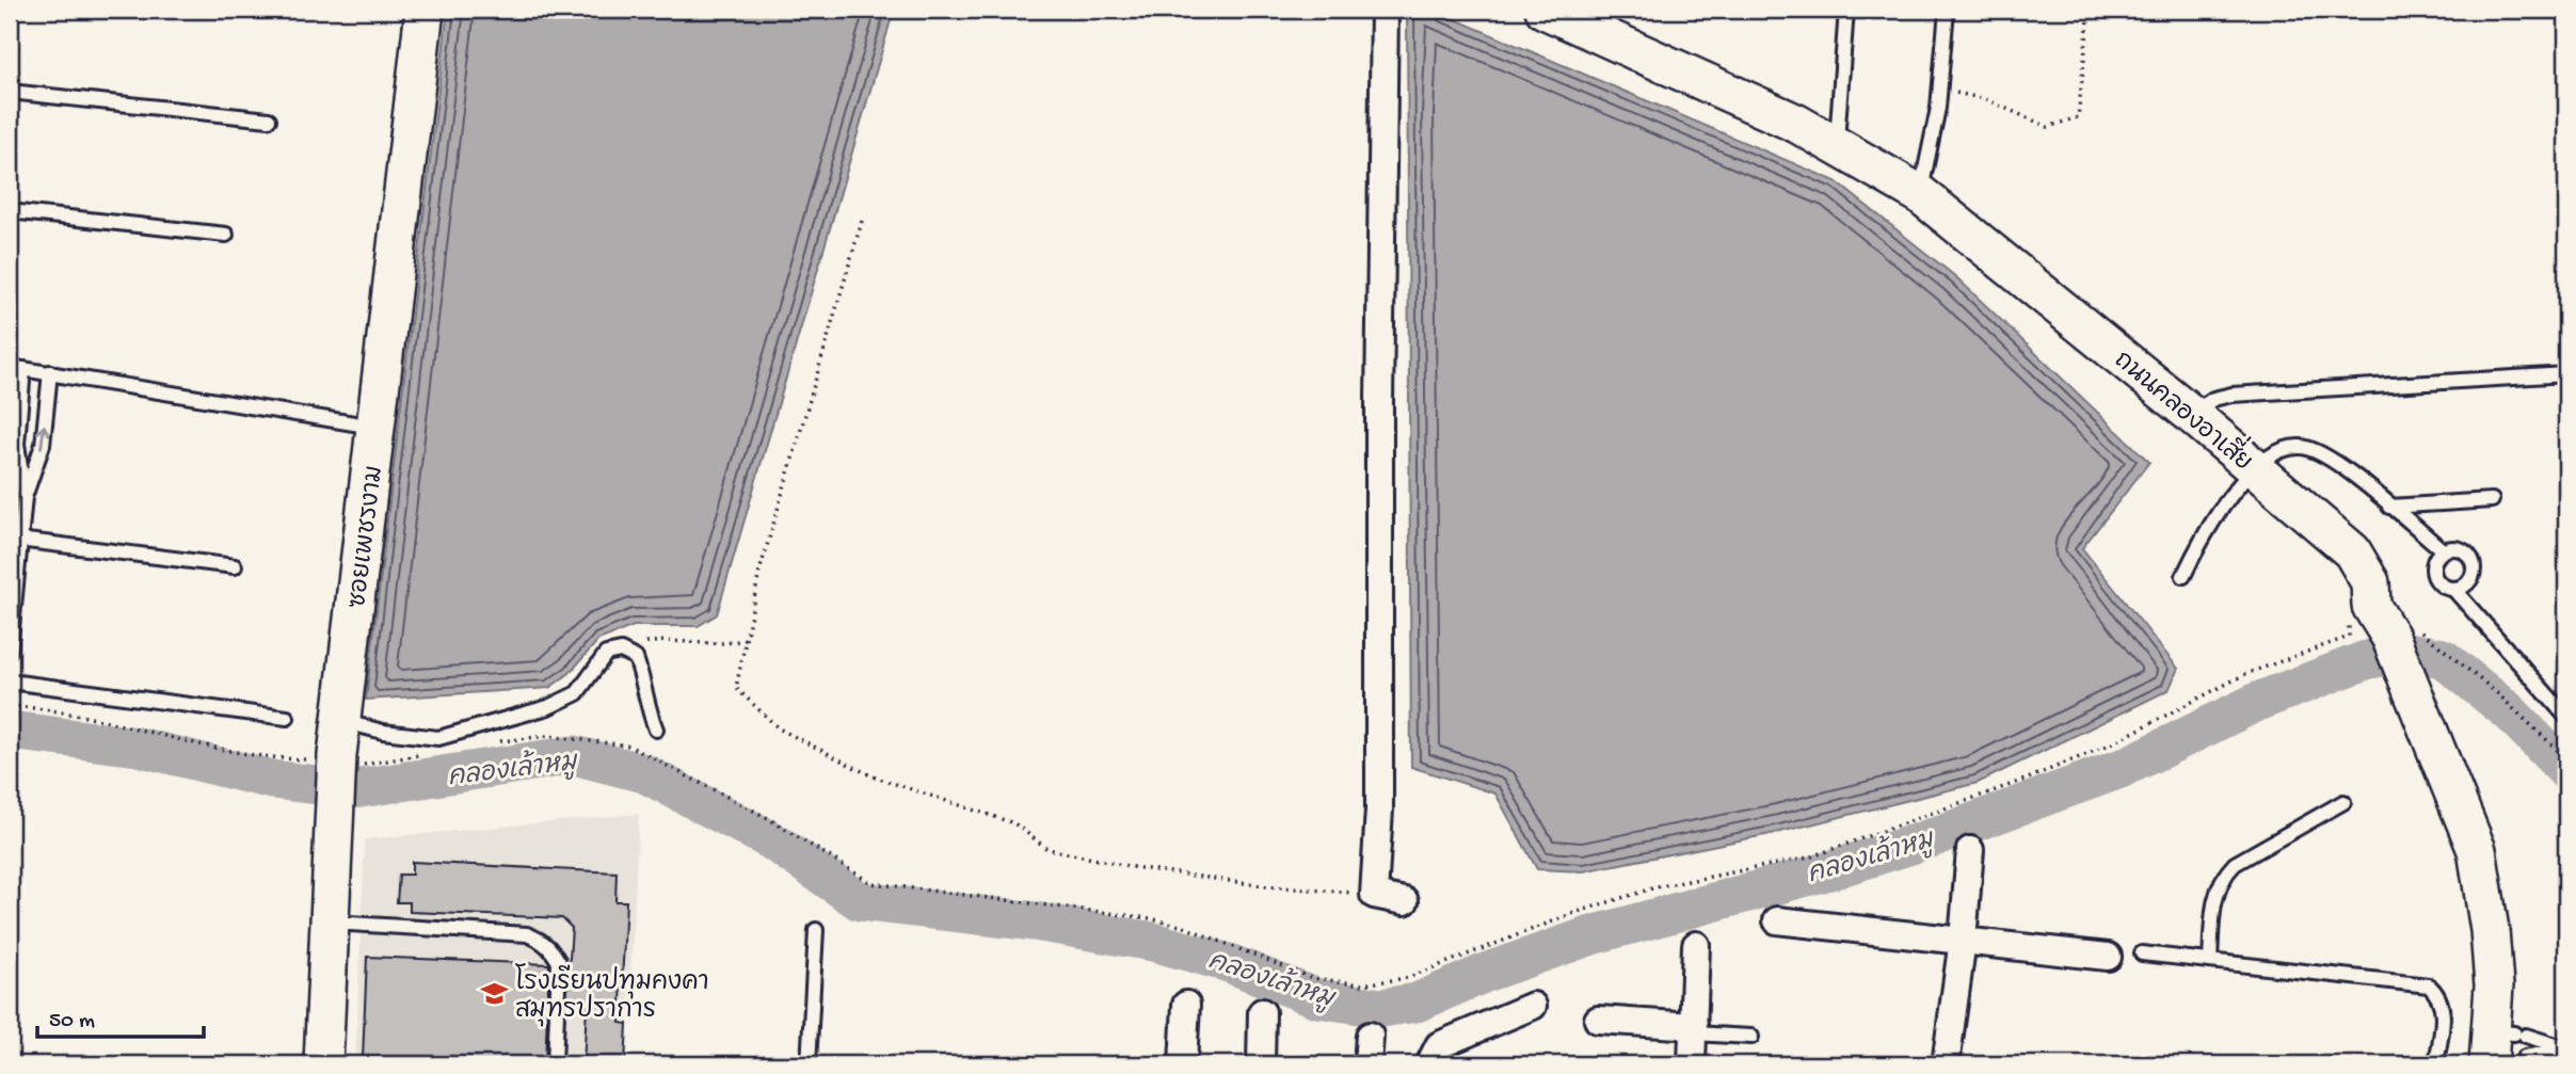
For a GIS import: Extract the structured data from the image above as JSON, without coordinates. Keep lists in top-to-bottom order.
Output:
{
  "streets": {
    "street": ["ถนนคลองอาเสี่ย", "ซอยเพชรงาม"]
  },
  "water": ["คลองเล้าหมู"],
  "places": {
    "school or university": ["โรงเรียนปทุมคงคา สมุทรปราการ"]
  },
  "scale_bar": "50 m"
}
